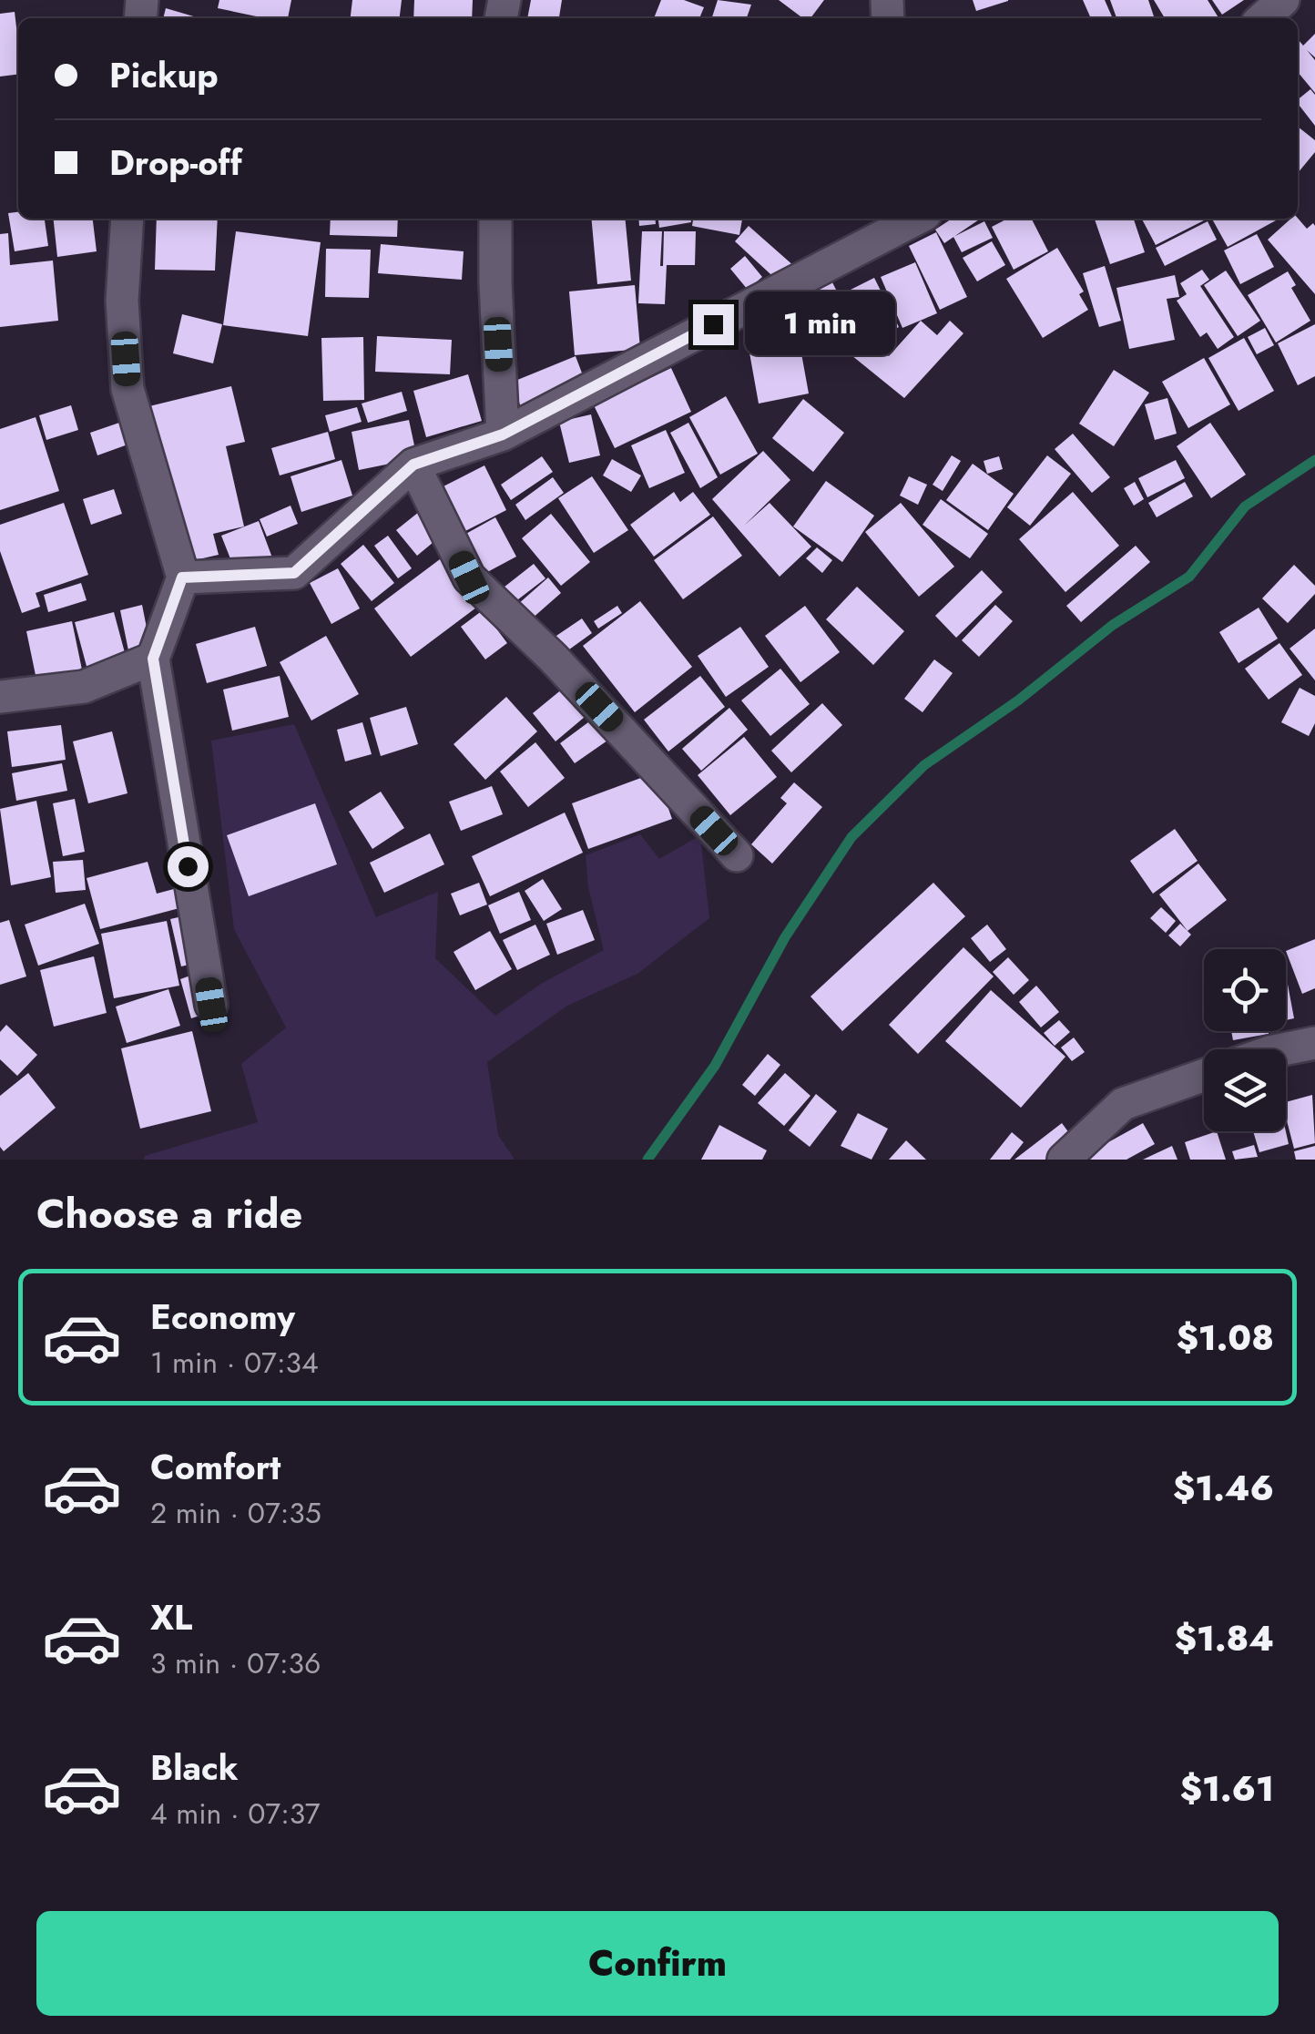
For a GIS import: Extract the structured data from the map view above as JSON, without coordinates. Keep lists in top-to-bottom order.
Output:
{
  "page": {
    "banner": ["Pickup", "Drop-off"],
    "bubble": "1 min",
    "heading": "Choose a ride",
    "list": [
      {
        "name": "Economy",
        "note": "1 min · 07:34",
        "value": "$1.08"
      },
      {
        "name": "Comfort",
        "note": "2 min · 07:35",
        "value": "$1.46"
      },
      {
        "name": "XL",
        "note": "3 min · 07:36",
        "value": "$1.84"
      },
      {
        "name": "Black",
        "note": "4 min · 07:37",
        "value": "$1.61"
      }
    ],
    "buttons": "Confirm"
  }
}
